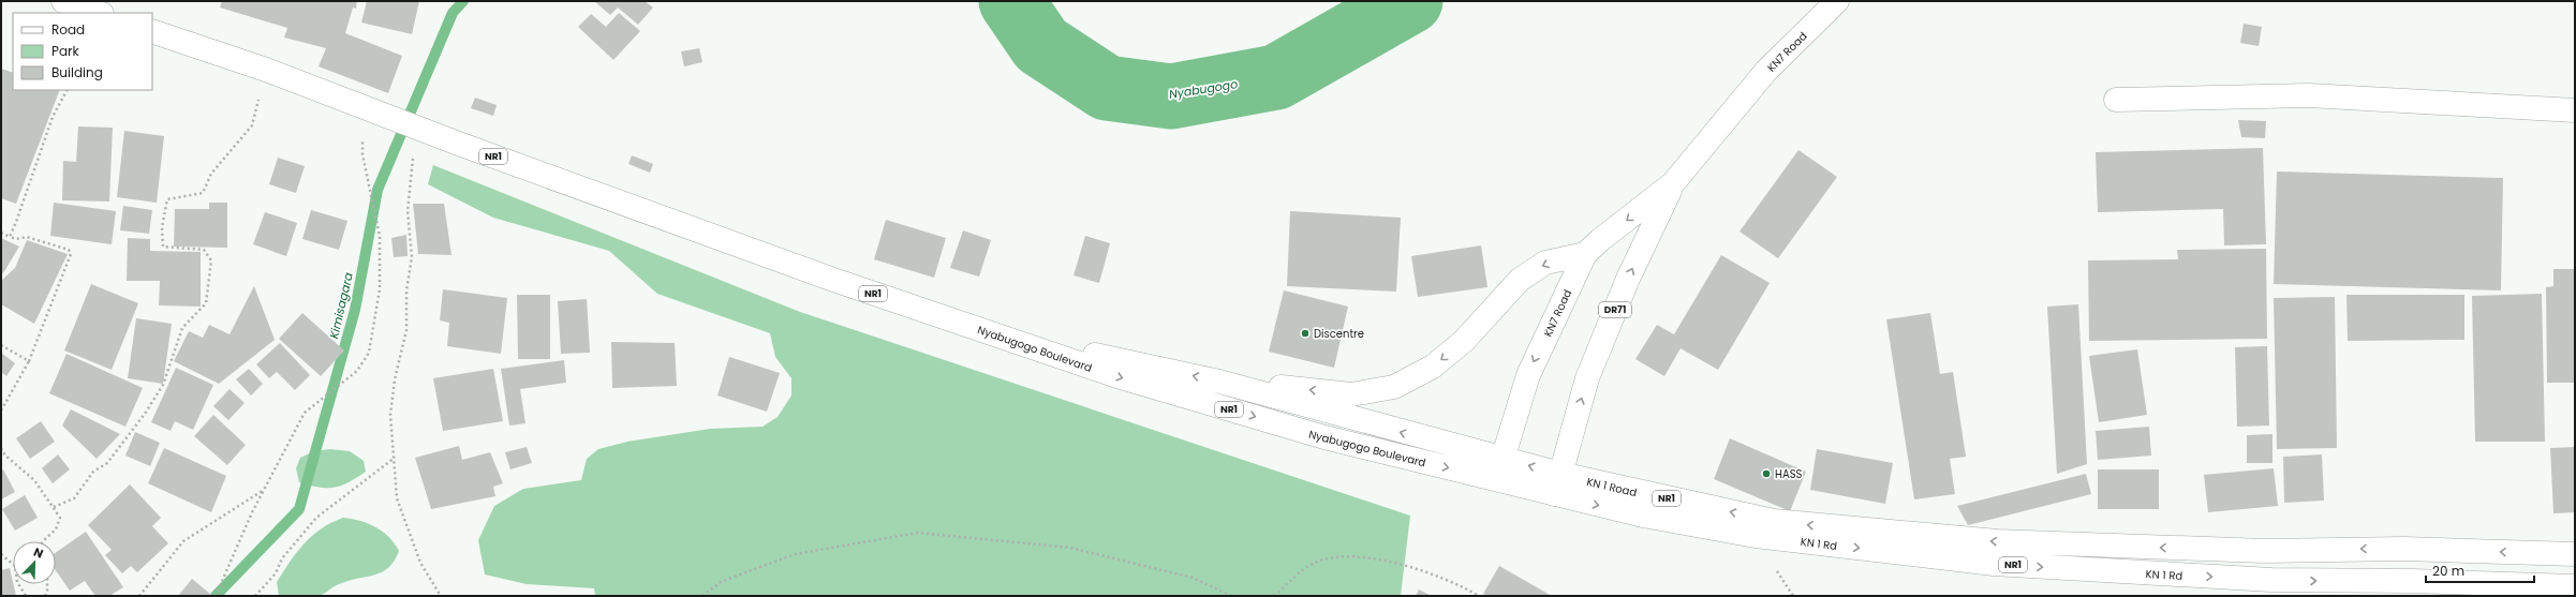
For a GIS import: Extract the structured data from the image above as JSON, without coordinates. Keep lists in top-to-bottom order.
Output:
{
  "streets": {
    "main road": [
      "KN7 Road",
      "NR1",
      "DR71",
      "Nyabugogo Boulevard",
      "KN 1 Road",
      "KN 1 Rd"
    ]
  },
  "crossings": [
    ["KN7 Road", "Nyabugogo Boulevard"],
    ["KN7 Road", "KN 1 Road"],
    ["NR1", "Nyabugogo Boulevard"],
    ["Nyabugogo Boulevard", "KN 1 Road"],
    ["Nyabugogo Boulevard", "KN 1 Rd"],
    ["KN 1 Road", "KN 1 Rd"]
  ],
  "one_way": ["KN 1 Road"],
  "water": ["Nyabugogo", "Kimisagara"],
  "places": ["Discentre", "HASS"],
  "legend": ["Road", "Park", "Building"],
  "scale_bar": "20 m",
  "north": "top right"
}
